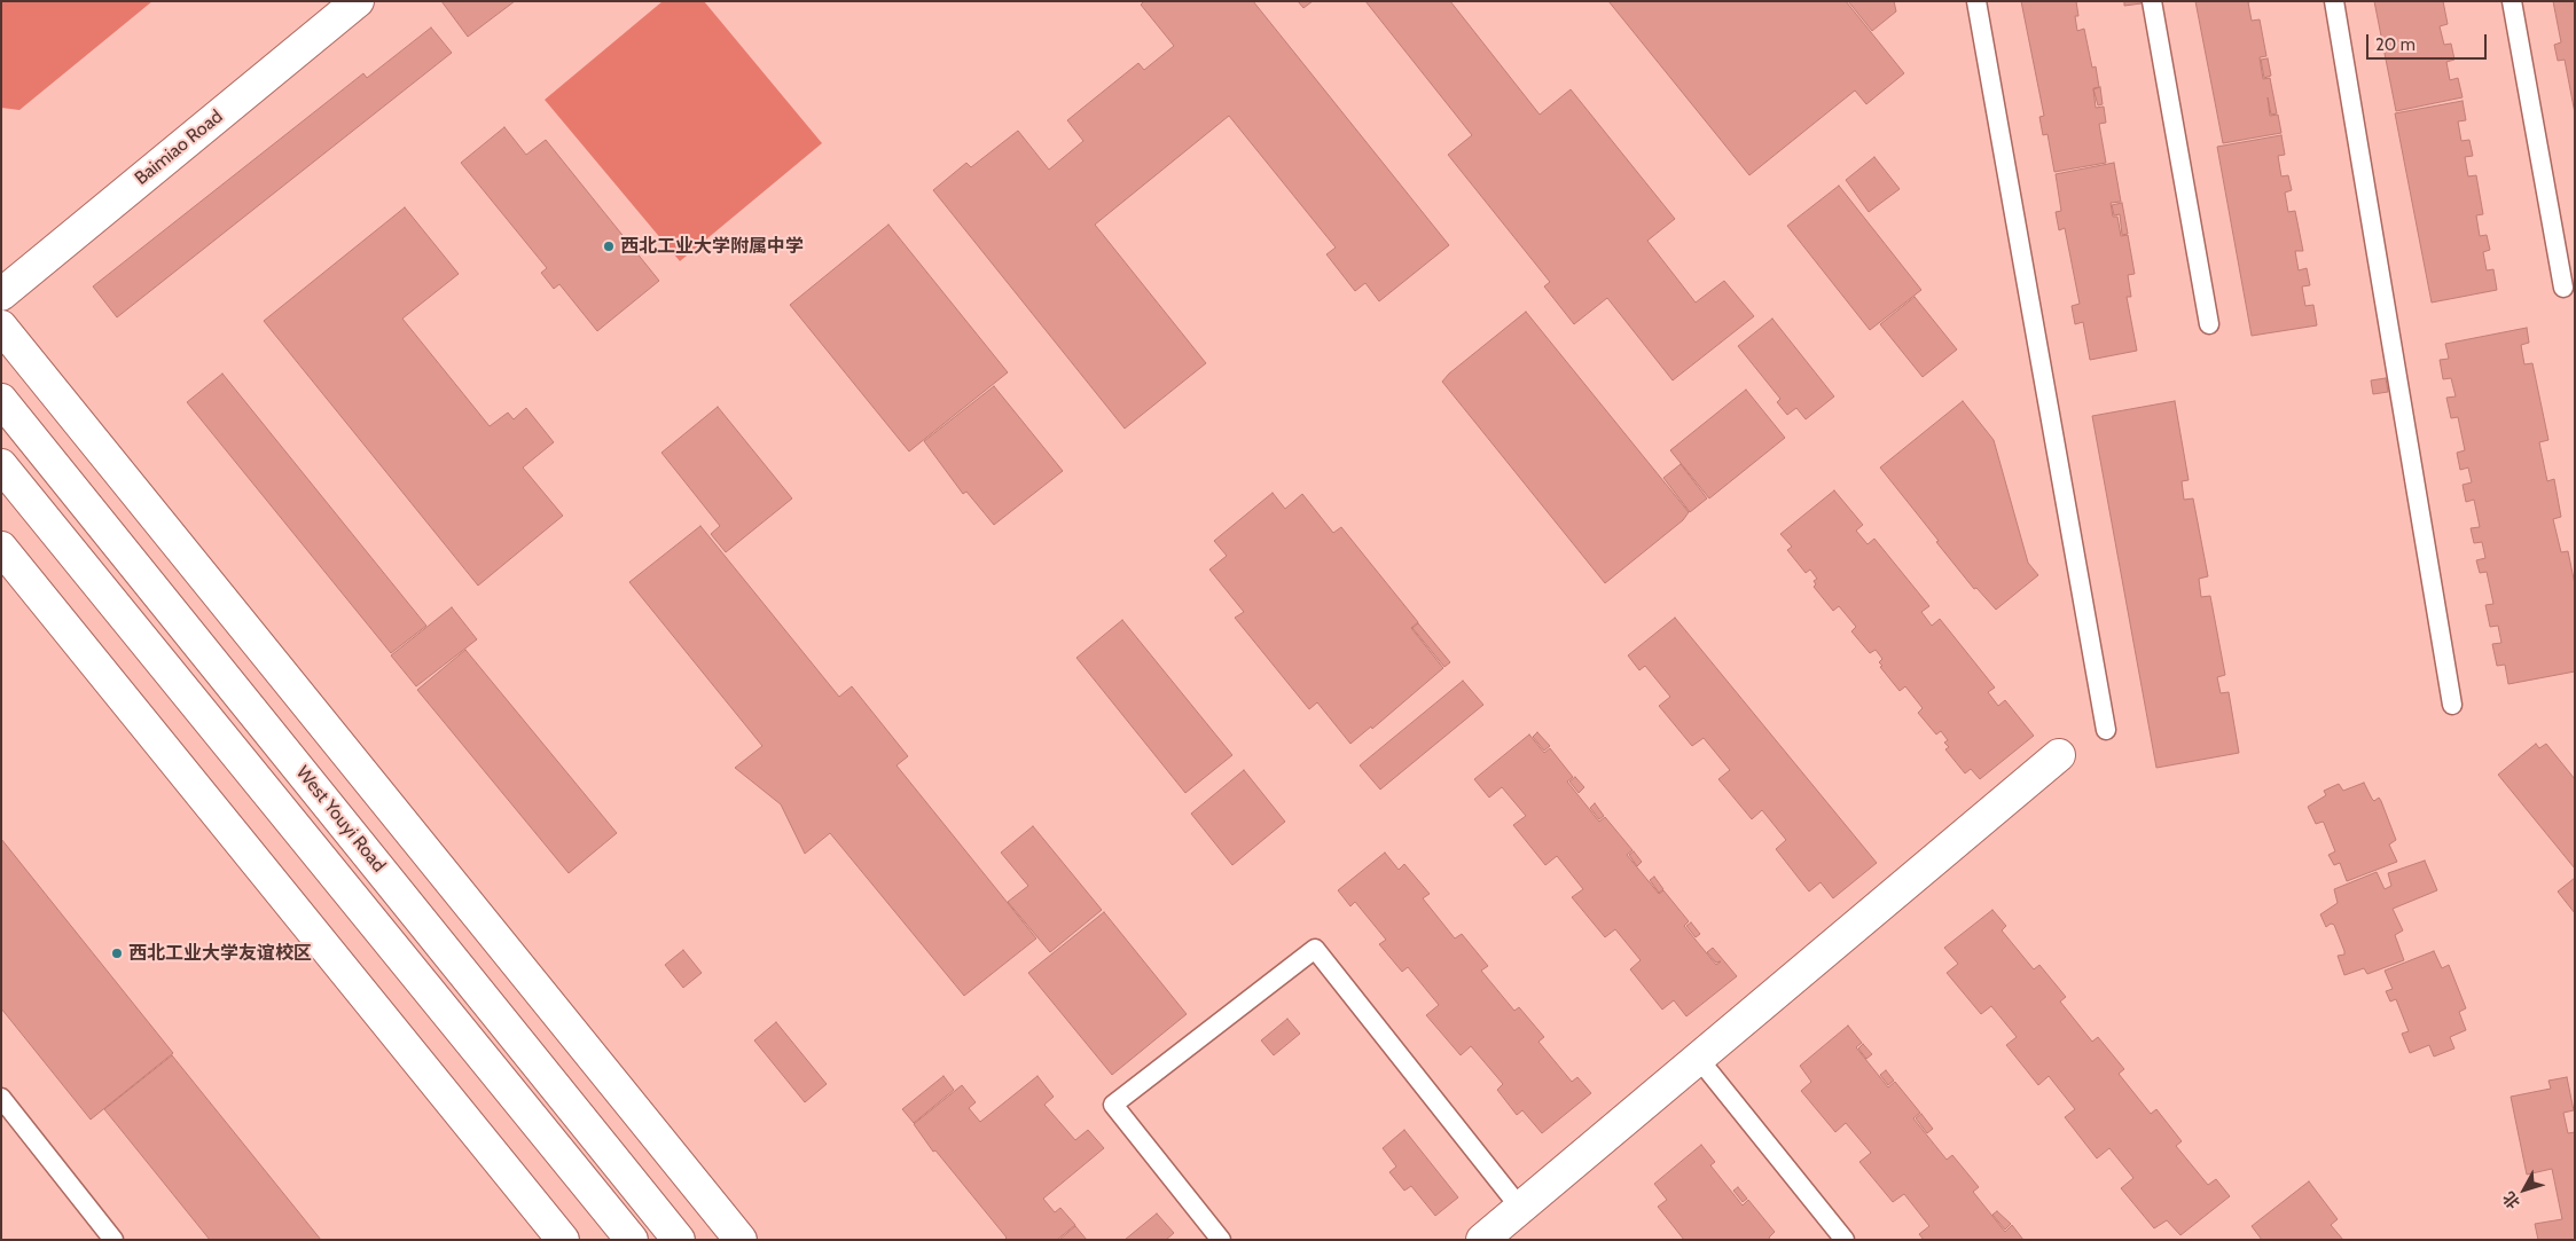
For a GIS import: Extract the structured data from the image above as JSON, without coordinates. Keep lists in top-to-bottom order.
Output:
{
  "streets": {
    "street": ["Baimiao Road", "West Youyi Road"]
  },
  "places": ["西北工业大学附属中学", "西北工业大学友谊校区"],
  "scale_bar": "20 m",
  "north": "bottom left"
}
